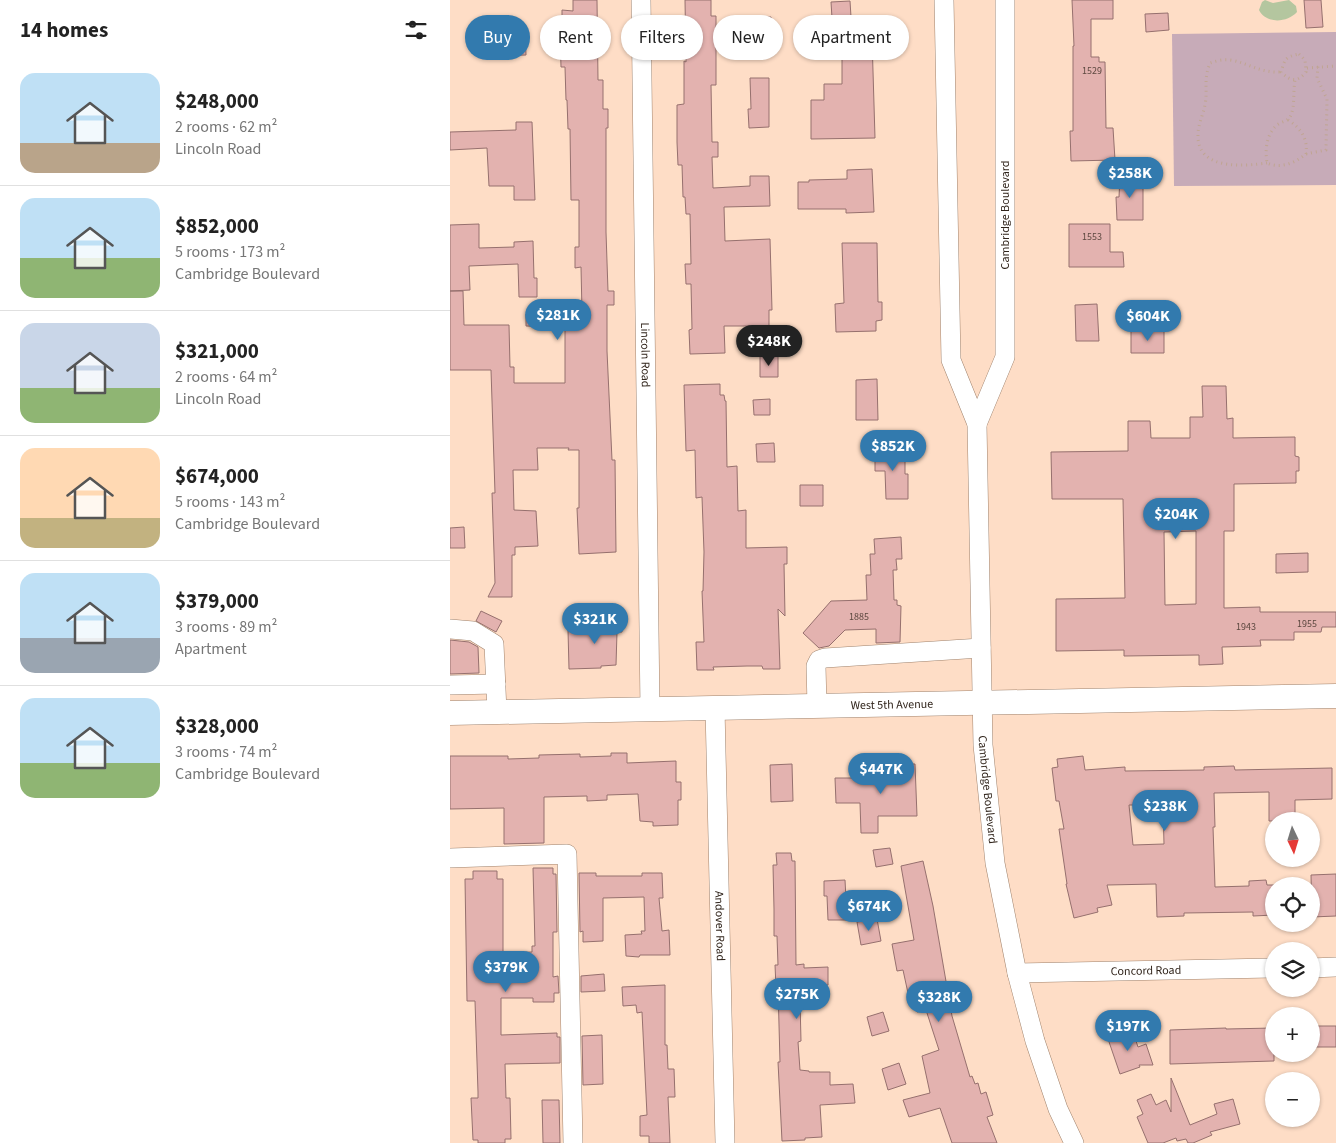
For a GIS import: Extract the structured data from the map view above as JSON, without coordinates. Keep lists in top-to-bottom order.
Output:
{
  "streets": {
    "main road": ["West 5th Avenue"],
    "street": [
      "Cambridge Boulevard",
      "Lincoln Road",
      "Andover Road",
      "Concord Road"
    ]
  },
  "crossings": [
    ["Cambridge Boulevard", "West 5th Avenue"],
    ["Cambridge Boulevard", "Concord Road"],
    ["Lincoln Road", "West 5th Avenue"],
    ["West 5th Avenue", "Andover Road"]
  ],
  "house_numbers": [
    "1529",
    "1553",
    "1885",
    "1955",
    "1943"
  ],
  "north": "bottom",
  "page": {
    "heading": "14 homes",
    "chip": [
      "Buy",
      "Rent",
      "Filters",
      "New",
      "Apartment"
    ],
    "list": [
      {
        "name": "$248,000",
        "note": "2 rooms · 62 m² · Lincoln Road"
      },
      {
        "name": "$852,000",
        "note": "5 rooms · 173 m² · Cambridge Boulevard"
      },
      {
        "name": "$321,000",
        "note": "2 rooms · 64 m² · Lincoln Road"
      },
      {
        "name": "$674,000",
        "note": "5 rooms · 143 m² · Cambridge Boulevard"
      },
      {
        "name": "$379,000",
        "note": "3 rooms · 89 m² · Apartment"
      },
      {
        "name": "$328,000",
        "note": "3 rooms · 74 m² · Cambridge Boulevard"
      }
    ],
    "price": [
      "$258K",
      "$281K",
      "$604K",
      "$248K",
      "$852K",
      "$204K",
      "$321K",
      "$447K",
      "$238K",
      "$674K",
      "$379K",
      "$275K",
      "$328K",
      "$197K"
    ],
    "map_buttons": ["+", "−"]
  }
}
